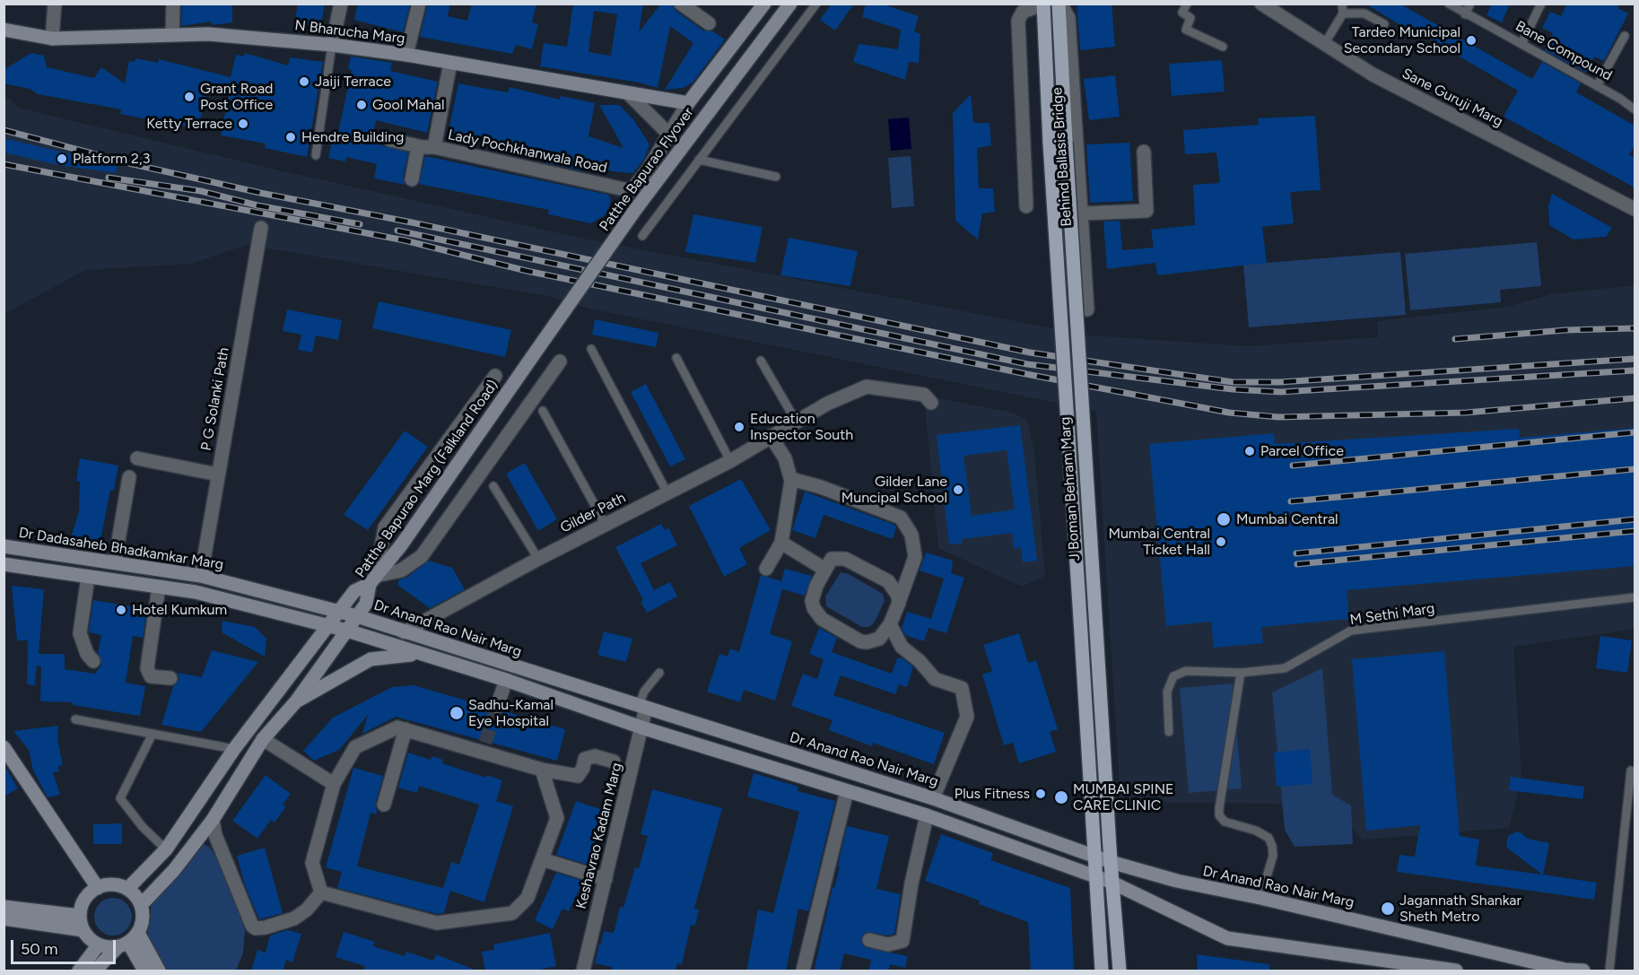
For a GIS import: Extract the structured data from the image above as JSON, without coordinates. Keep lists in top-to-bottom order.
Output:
{
  "streets": {
    "main road": [
      "N Bharucha Marg",
      "Patthe Bapurao Flyover",
      "Patthe Bapurao Marg (Falkland Road)",
      "J Boman Behram Marg",
      "Dr Dadasaheb Bhadkamkar Marg",
      "Dr Anand Rao Nair Marg"
    ],
    "street": [
      "Sane Guruji Marg",
      "Lady Pochkhanwala Road",
      "Behind Ballasis Bridge",
      "P G Solanki Path",
      "Gilder Path",
      "Keshavrao Kadam Marg"
    ],
    "lane": ["Bane Compound", "M Sethi Marg"]
  },
  "crossings": [
    ["N Bharucha Marg", "Lady Pochkhanwala Road"],
    ["Behind Ballasis Bridge", "J Boman Behram Marg"],
    ["Patthe Bapurao Flyover", "Patthe Bapurao Marg (Falkland Road)"],
    ["P G Solanki Path", "Dr Dadasaheb Bhadkamkar Marg"],
    ["Patthe Bapurao Marg (Falkland Road)", "Dr Dadasaheb Bhadkamkar Marg"],
    ["Patthe Bapurao Marg (Falkland Road)", "Dr Anand Rao Nair Marg"],
    ["J Boman Behram Marg", "Dr Anand Rao Nair Marg"],
    ["Gilder Path", "Dr Anand Rao Nair Marg"],
    ["Dr Dadasaheb Bhadkamkar Marg", "Dr Anand Rao Nair Marg"],
    ["Dr Anand Rao Nair Marg", "Keshavrao Kadam Marg"]
  ],
  "places": [
    "Tardeo Municipal Secondary School",
    "Jaiji Terrace",
    "Grant Road Post Office",
    "Gool Mahal",
    "Ketty Terrace",
    "Hendre Building",
    "Platform 2,3",
    "Education Inspector South",
    "Parcel Office",
    "Gilder Lane Muncipal School",
    "Mumbai Central",
    "Mumbai Central Ticket Hall",
    "Hotel Kumkum",
    "Sadhu-Kamal Eye Hospital",
    "Plus Fitness",
    "MUMBAI SPINE CARE CLINIC",
    "Jagannath Shankar Sheth Metro"
  ],
  "scale_bar": "50 m"
}
